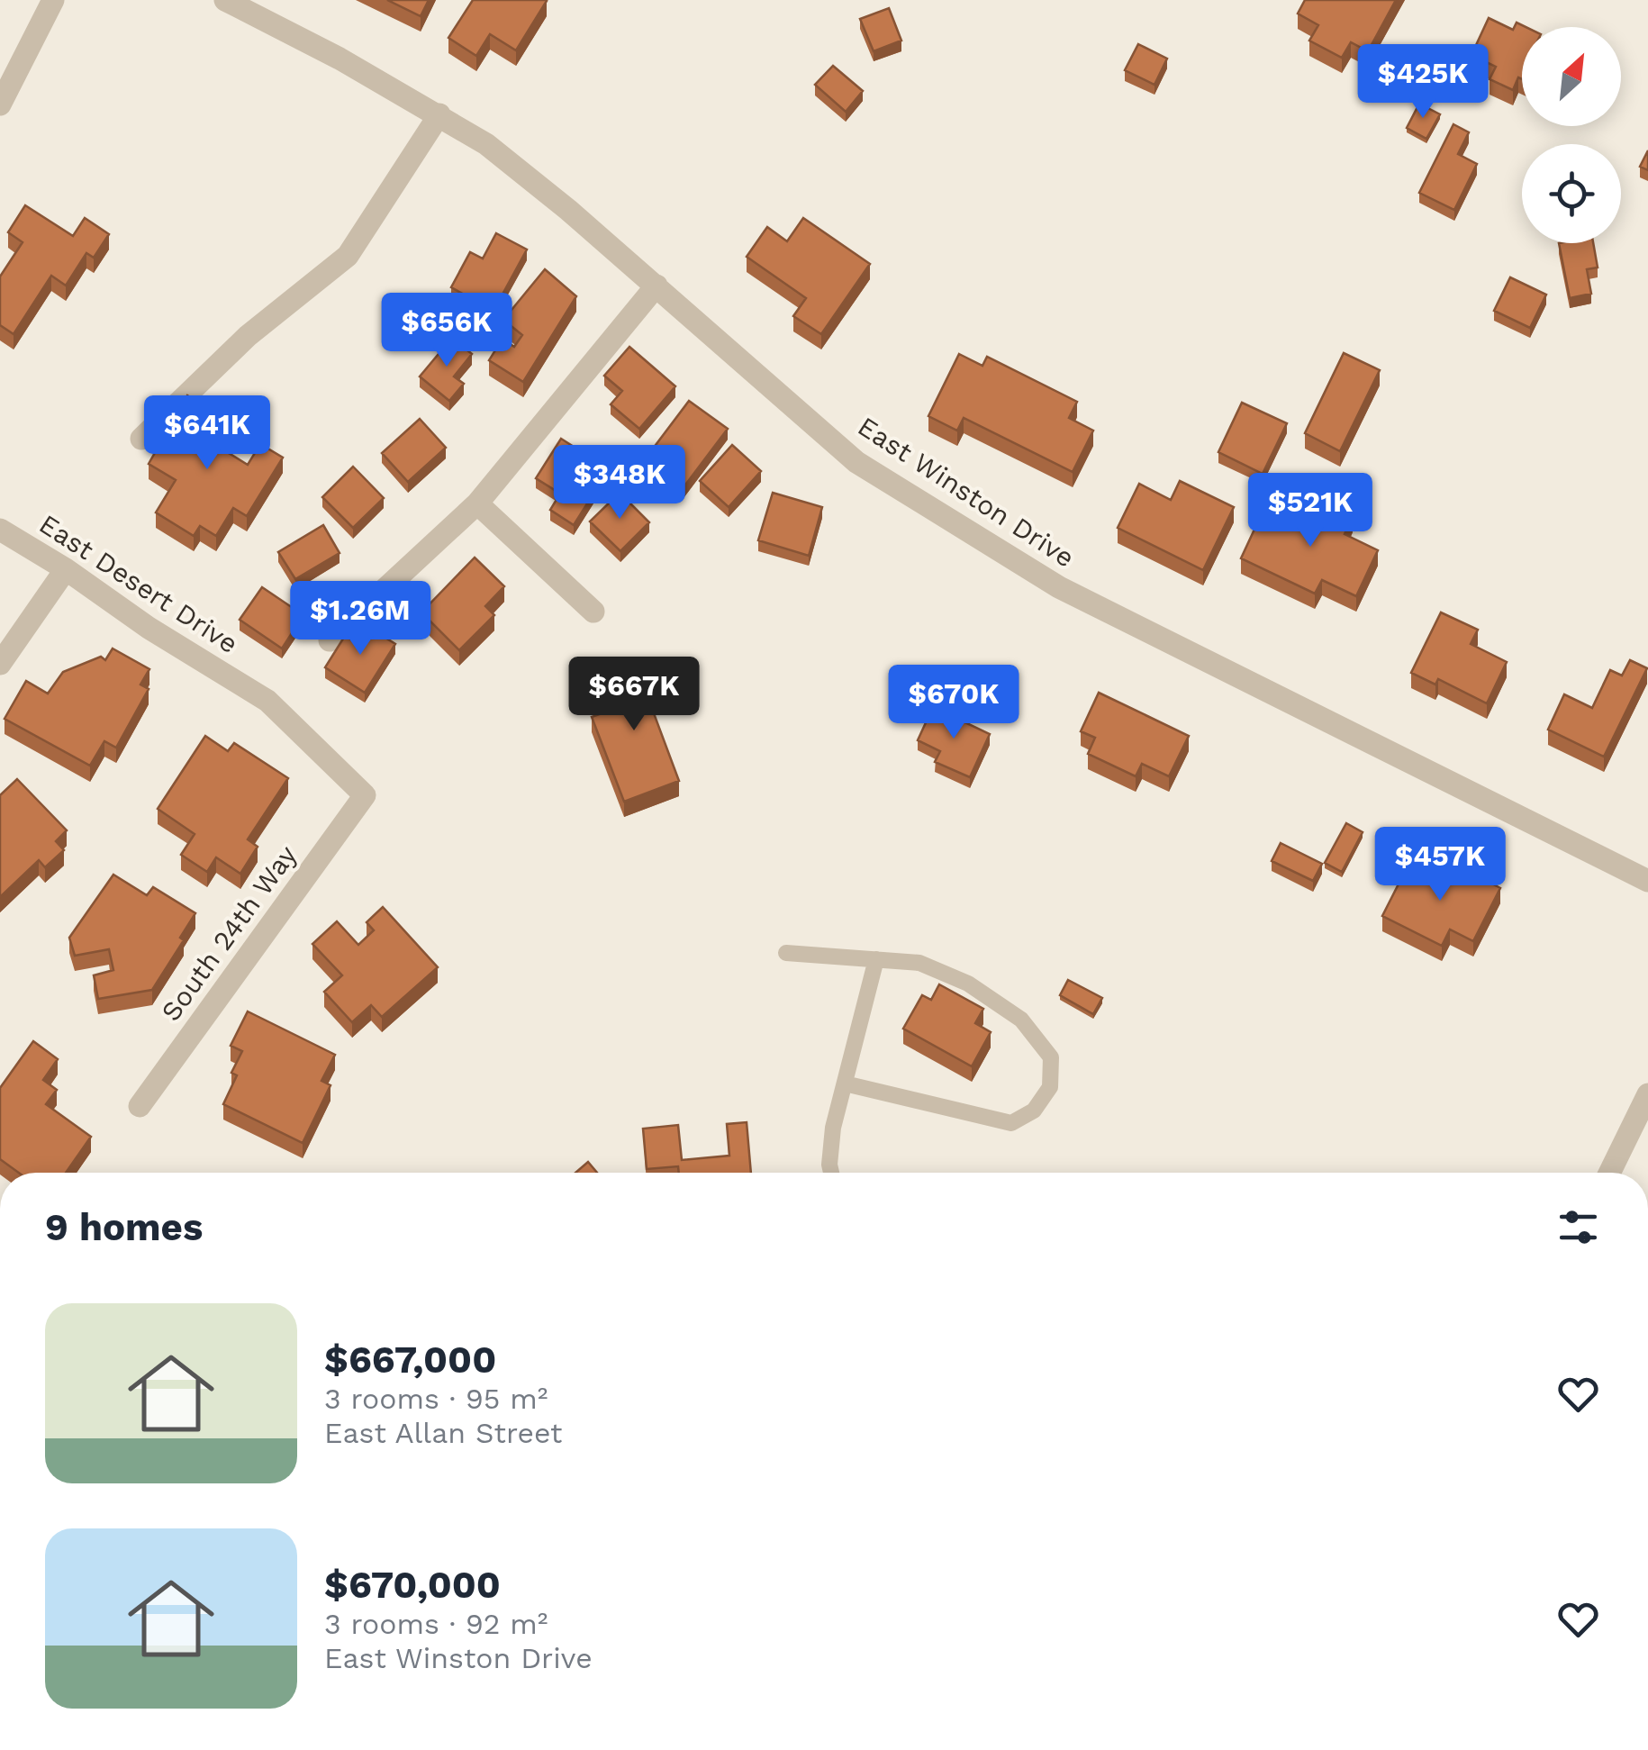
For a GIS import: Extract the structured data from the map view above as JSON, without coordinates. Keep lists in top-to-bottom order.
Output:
{
  "streets": {
    "street": ["East Winston Drive", "East Desert Drive", "South 24th Way"]
  },
  "crossings": [
    ["East Desert Drive", "South 24th Way"]
  ],
  "north": "top right",
  "page": {
    "price": [
      "$425K",
      "$656K",
      "$641K",
      "$348K",
      "$521K",
      "$1.26M",
      "$667K",
      "$670K",
      "$457K"
    ],
    "heading": "9 homes",
    "list": [
      {
        "name": "$667,000",
        "note": "3 rooms · 95 m² · East Allan Street"
      },
      {
        "name": "$670,000",
        "note": "3 rooms · 92 m² · East Winston Drive"
      }
    ]
  }
}
